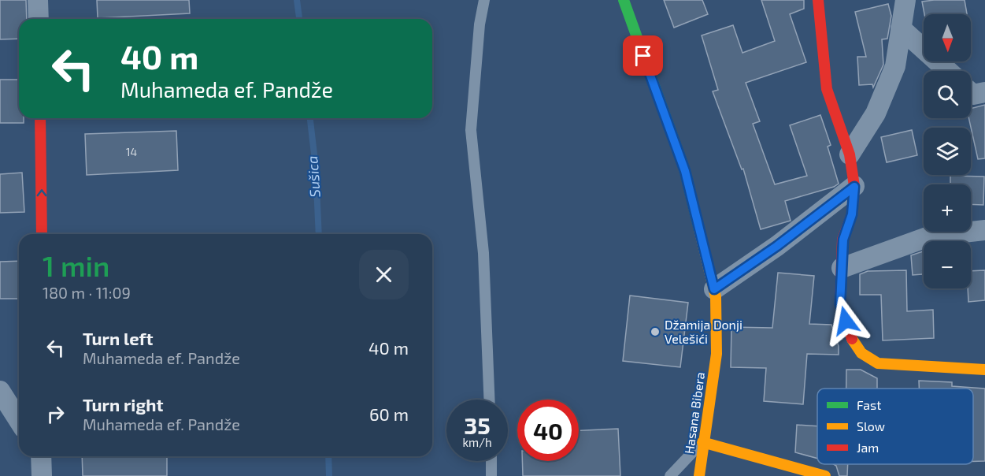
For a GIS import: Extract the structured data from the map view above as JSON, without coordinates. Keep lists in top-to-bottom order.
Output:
{
  "streets": {
    "street": ["Hasana Bibera"]
  },
  "water": ["Sušica"],
  "places": ["Džamija Donji Velešići"],
  "house_numbers": ["14"],
  "legend": ["Fast", "Slow", "Jam"],
  "north": "bottom",
  "page": {
    "map_buttons": ["+", "−"],
    "turn": ["40 m", "Muhameda ef. Pandže"],
    "heading": ["1 min", "180 m · 11:09"],
    "list": [
      {
        "name": "Turn left",
        "note": "Muhameda ef. Pandže",
        "value": "40 m"
      },
      {
        "name": "Turn right",
        "note": "Muhameda ef. Pandže",
        "value": "60 m"
      }
    ],
    "speed": "35 km/h",
    "limit": "40"
  }
}
